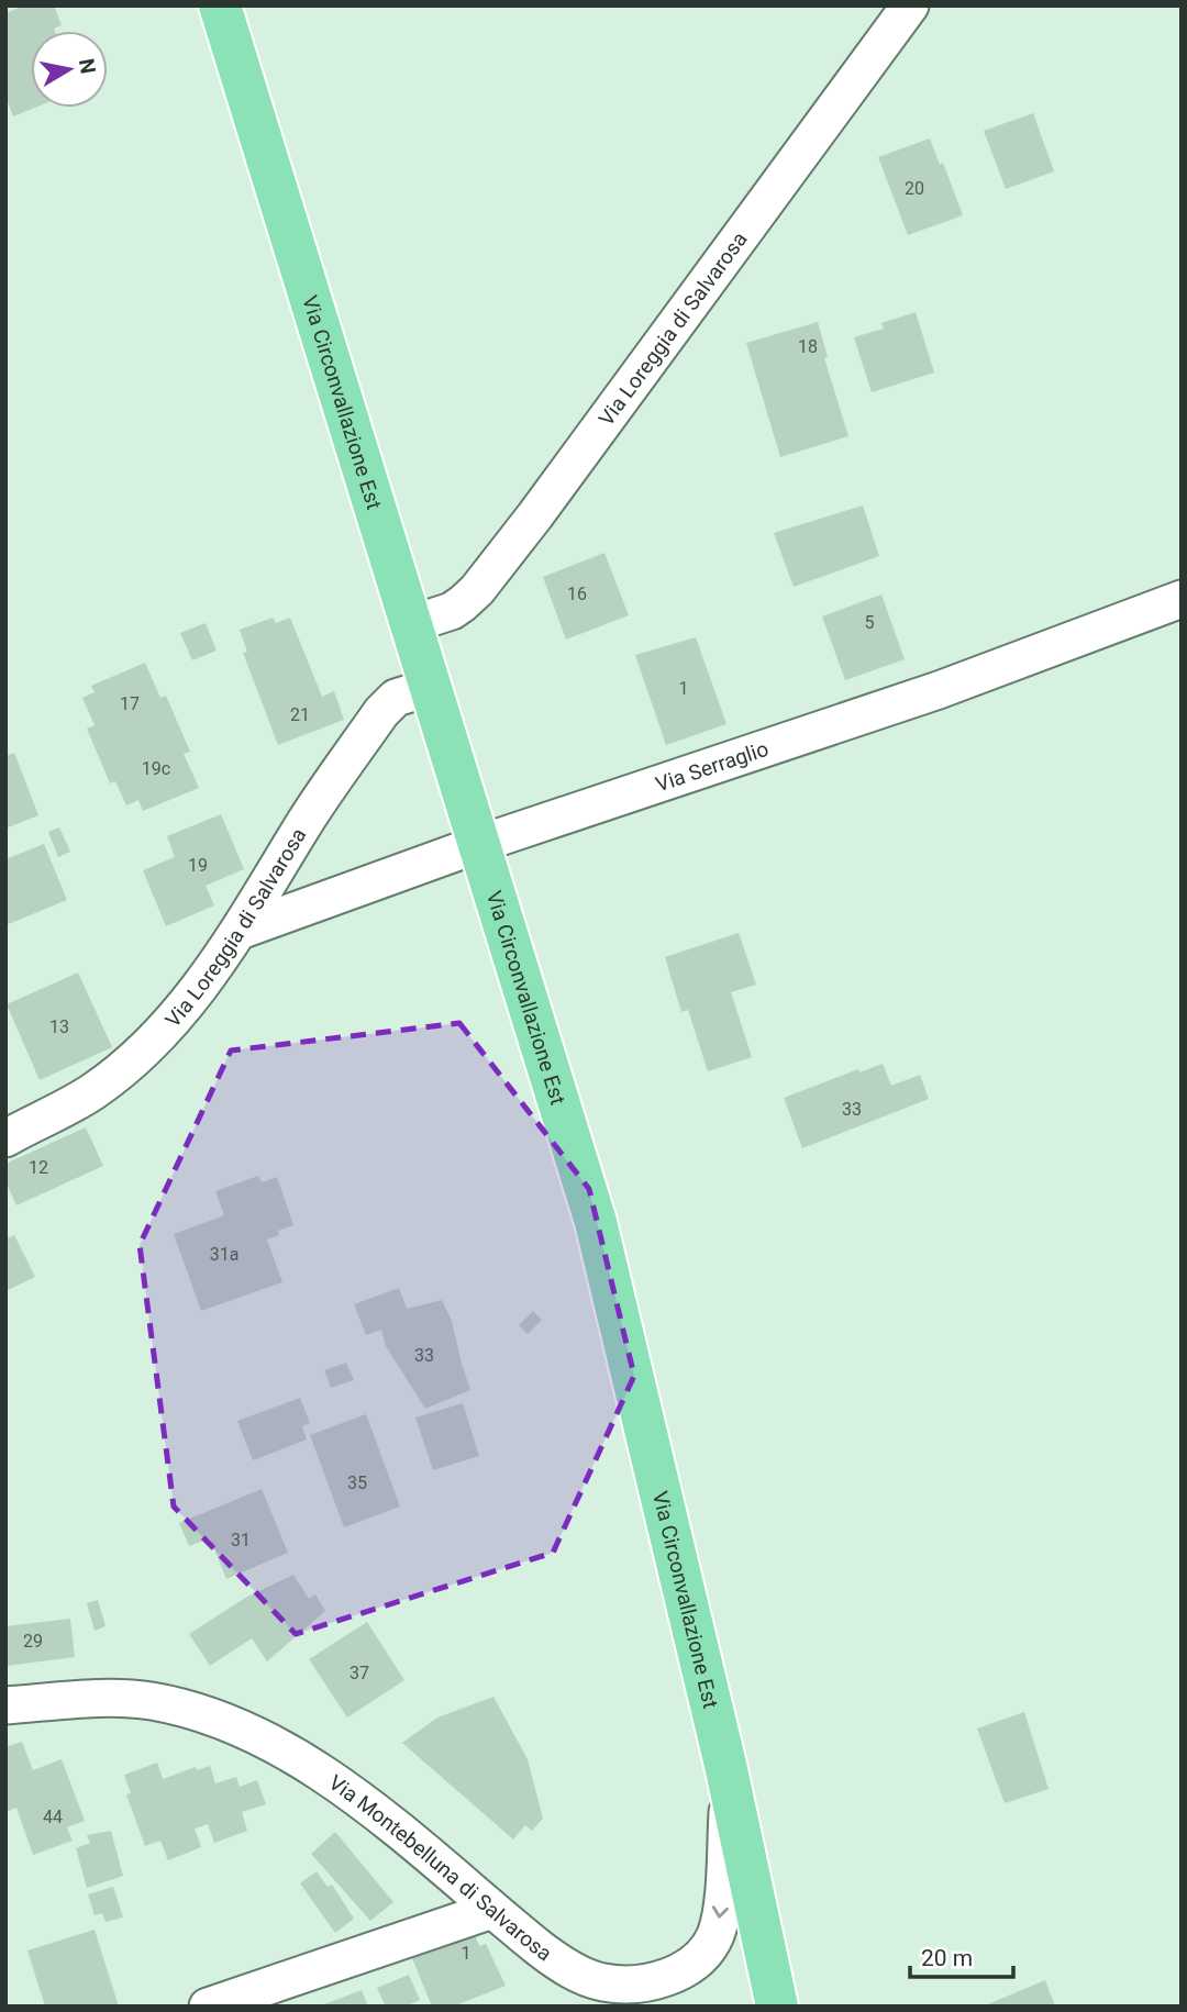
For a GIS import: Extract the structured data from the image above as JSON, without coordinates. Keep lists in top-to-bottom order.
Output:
{
  "streets": {
    "main road": ["Via Circonvallazione Est"],
    "street": ["Via Loreggia di Salvarosa", "Via Serraglio", "Via Montebelluna di Salvarosa"]
  },
  "crossings": [
    ["Via Loreggia di Salvarosa", "Via Circonvallazione Est"],
    ["Via Loreggia di Salvarosa", "Via Serraglio"],
    ["Via Circonvallazione Est", "Via Serraglio"],
    ["Via Circonvallazione Est", "Via Montebelluna di Salvarosa"]
  ],
  "house_numbers": [
    "20",
    "18",
    "16",
    "5",
    "1",
    "17",
    "21",
    "19c",
    "19",
    "13",
    "33",
    "12",
    "31a",
    "33",
    "35",
    "31",
    "29",
    "37",
    "44",
    "1"
  ],
  "scale_bar": "20 m",
  "north": "right"
}
